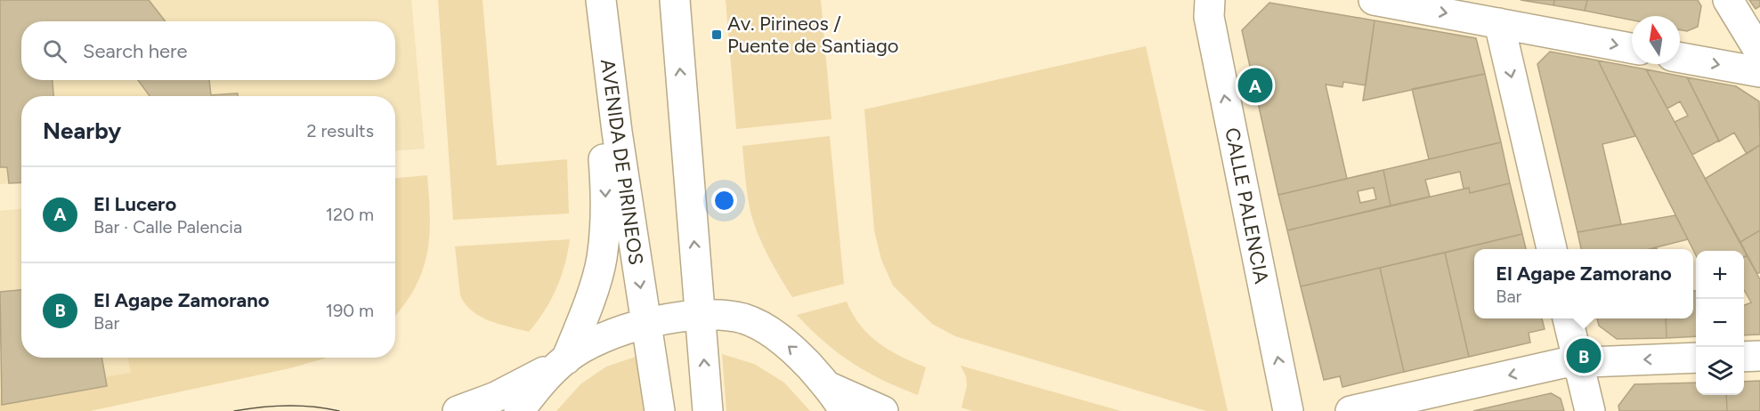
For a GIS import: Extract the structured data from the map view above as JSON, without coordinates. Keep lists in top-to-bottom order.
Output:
{
  "streets": {
    "main road": ["AVENIDA DE PIRINEOS", "CALLE PALENCIA"]
  },
  "one_way": ["CALLE PALENCIA"],
  "places": {
    "transit": ["Av. Pirineos / Puente de Santiago"]
  },
  "north": "top",
  "page": {
    "search": "Search here",
    "pins": ["A", "B"],
    "heading": ["Nearby", "2 results"],
    "list": [
      {
        "mark": "A",
        "name": "El Lucero",
        "note": "Bar · Calle Palencia",
        "value": "120 m"
      },
      {
        "mark": "B",
        "name": "El Agape Zamorano",
        "note": "Bar",
        "value": "190 m"
      }
    ],
    "popup": ["El Agape Zamorano", "Bar"],
    "map_buttons": ["+", "−"]
  }
}
